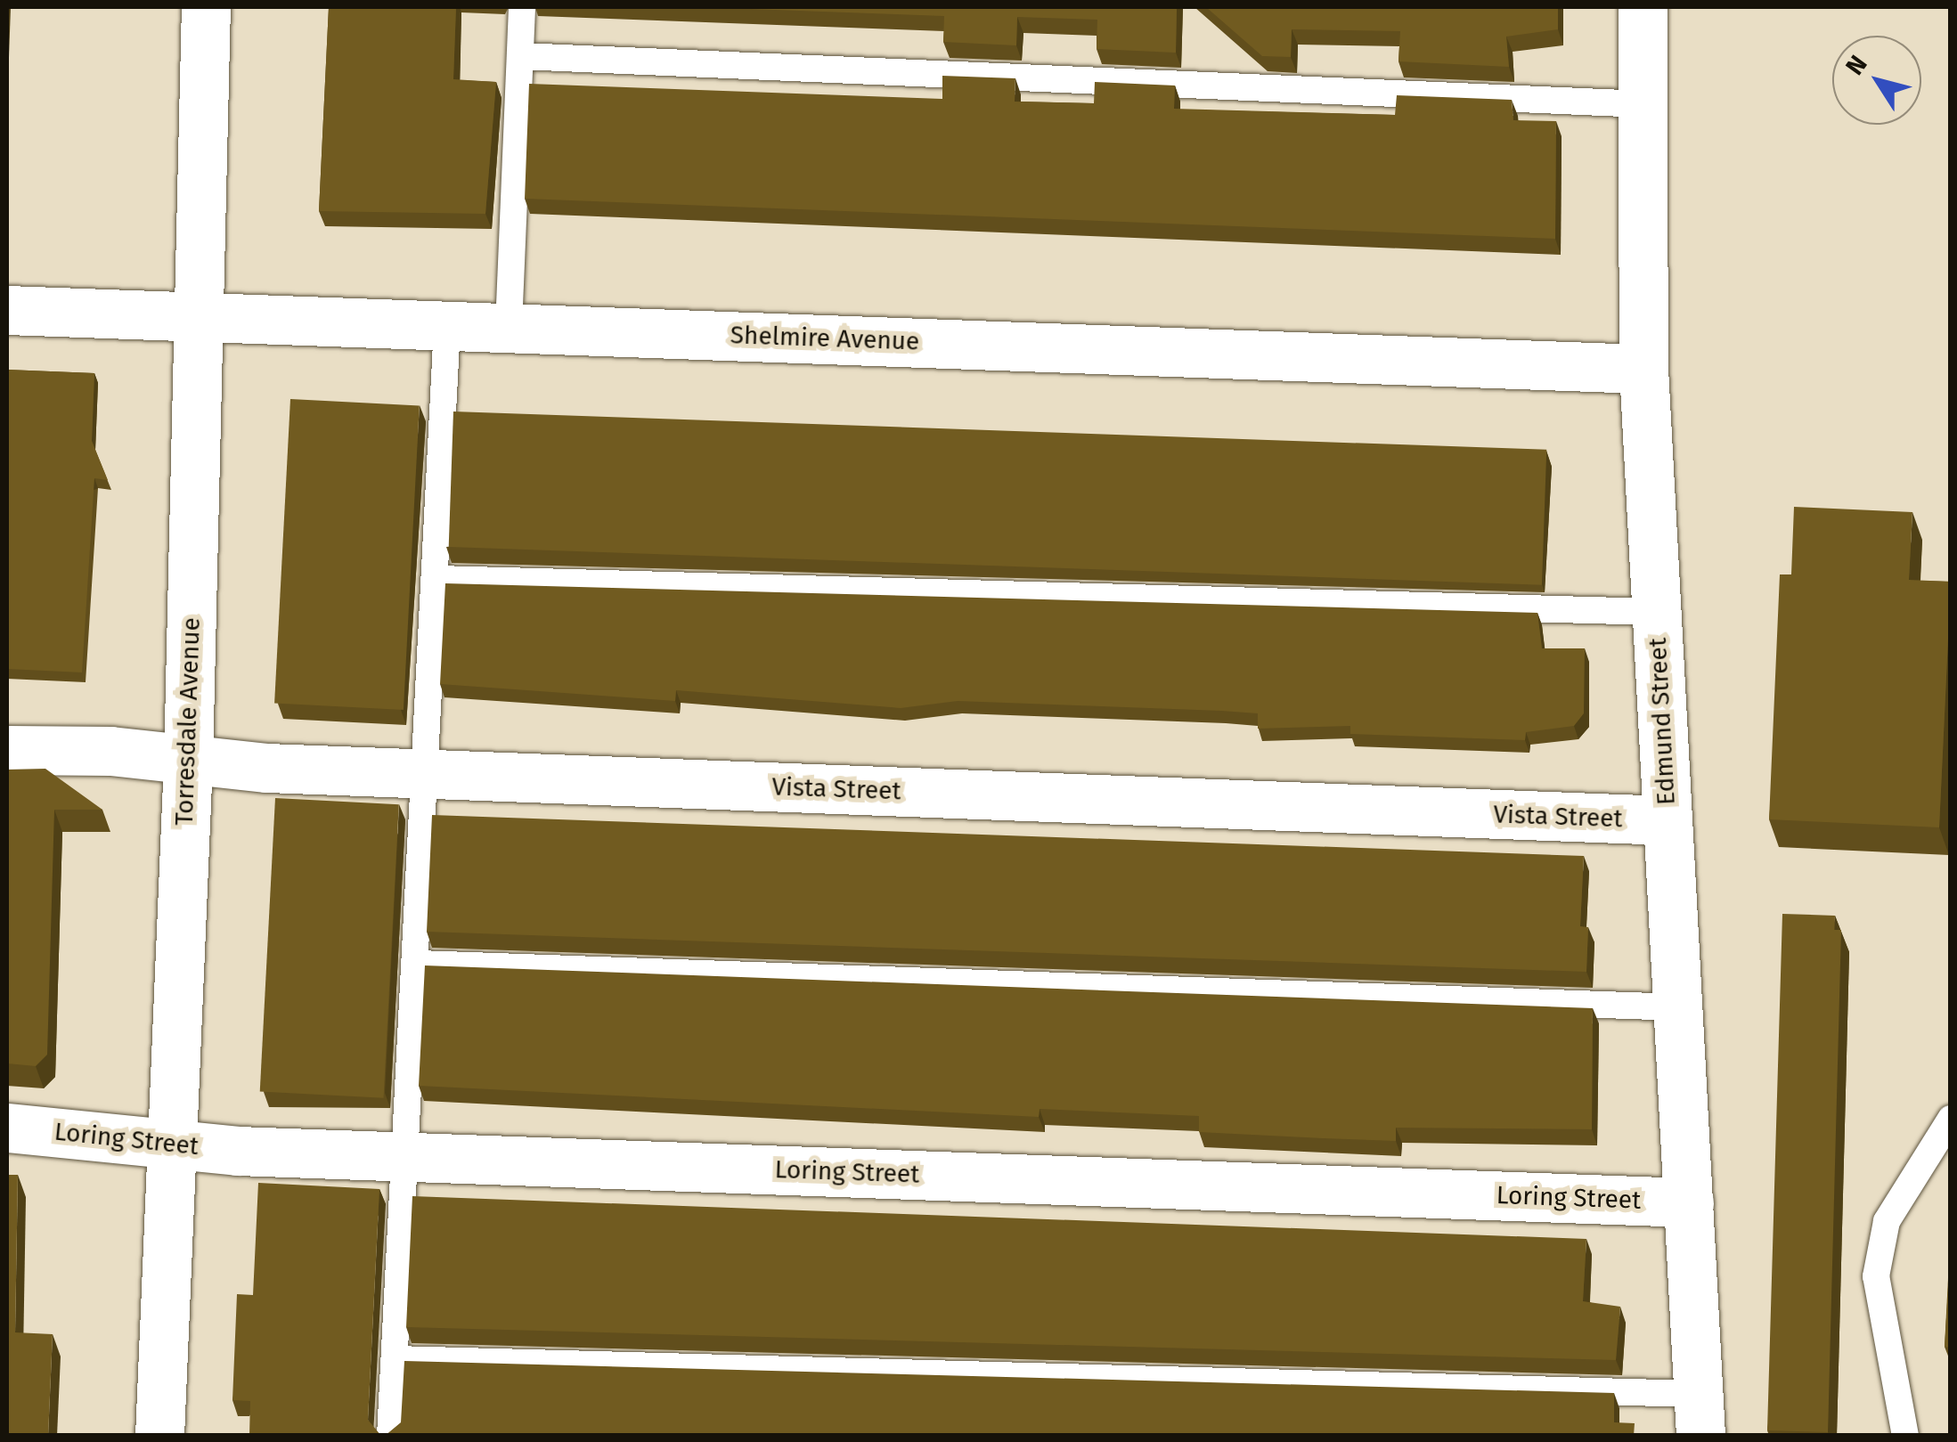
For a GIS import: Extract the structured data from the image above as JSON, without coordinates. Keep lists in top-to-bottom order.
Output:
{
  "streets": {
    "street": [
      "Shelmire Avenue",
      "Torresdale Avenue",
      "Edmund Street",
      "Vista Street",
      "Loring Street"
    ]
  },
  "crossings": [
    ["Shelmire Avenue", "Torresdale Avenue"],
    ["Shelmire Avenue", "Edmund Street"],
    ["Torresdale Avenue", "Vista Street"],
    ["Torresdale Avenue", "Loring Street"],
    ["Edmund Street", "Vista Street"],
    ["Edmund Street", "Loring Street"]
  ],
  "north": "top left"
}
